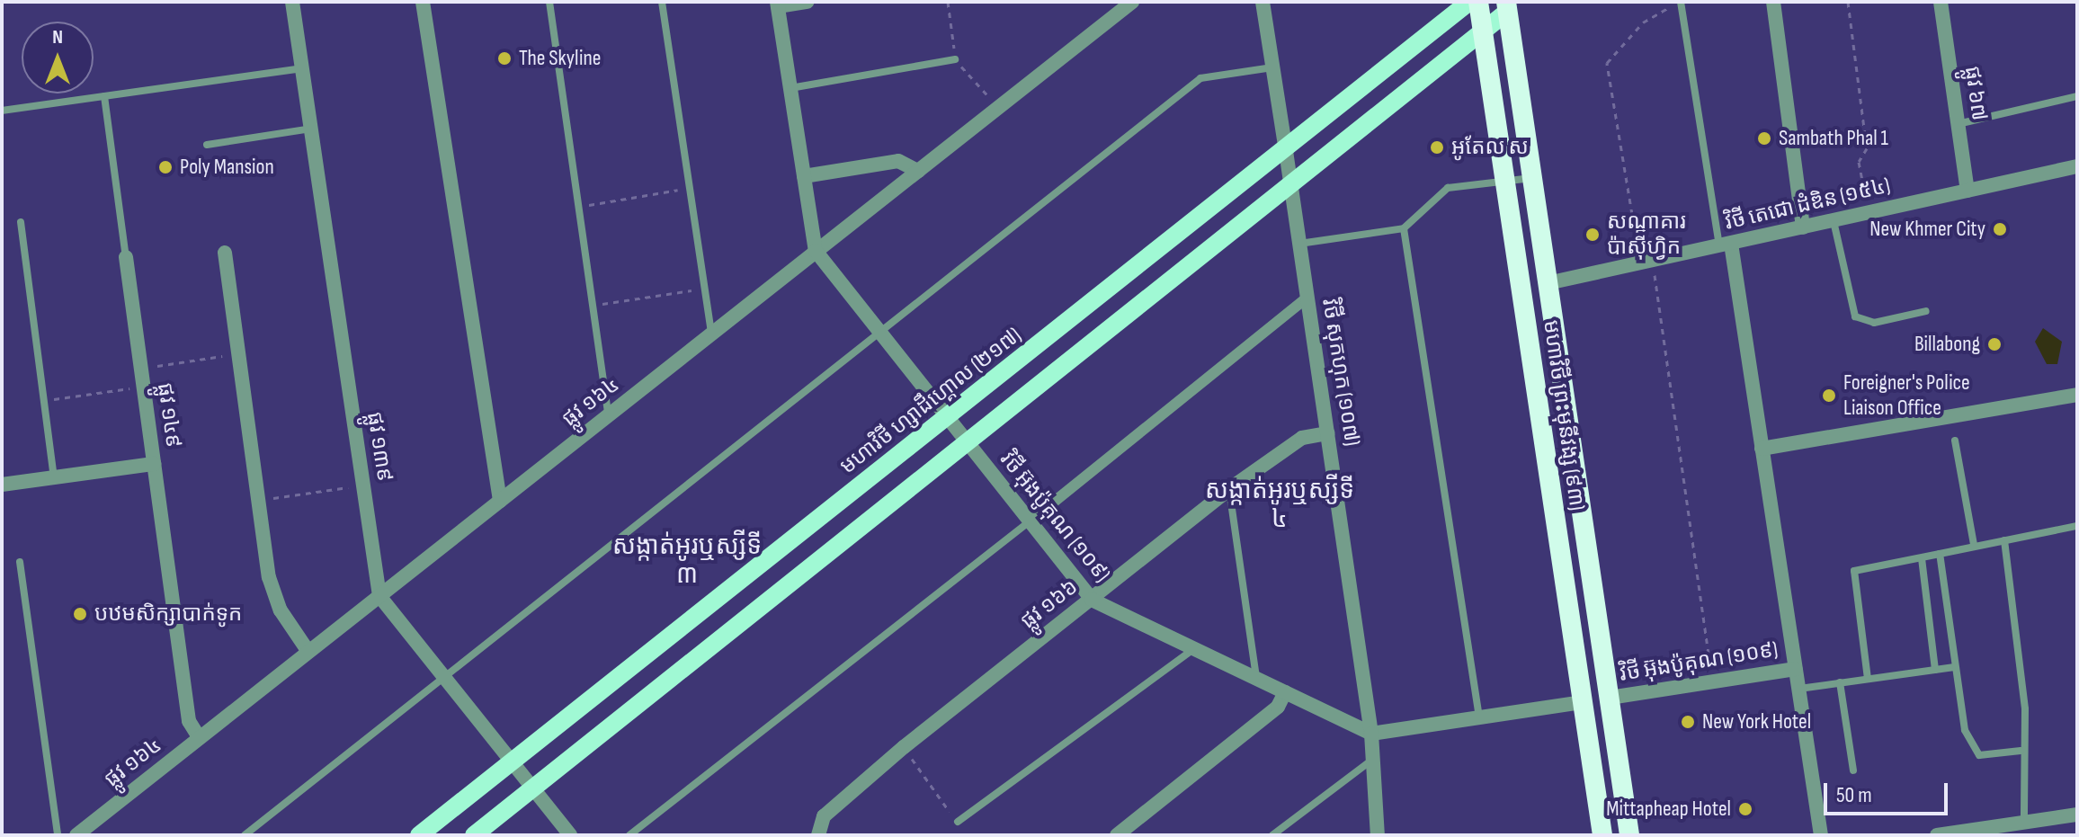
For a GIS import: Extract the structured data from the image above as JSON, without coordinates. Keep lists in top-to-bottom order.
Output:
{
  "streets": {
    "highway": ["មហាវិថី ព្រះមុនីវង្ស (៩៣)"],
    "main road": ["មហាវិថី ហ្សាដឹហ្គោល (២១៧)"],
    "street": [
      "ផ្លូវ ៦៧",
      "វិថី តេជោ ដំឌិន (១៥៤)",
      "វិថី សុកហុក (១០៧)",
      "ផ្លូវ ១៦៤",
      "ផ្លូវ ១៤៩",
      "ផ្លូវ ១៣៩",
      "វិថី អ៊ុងប៉ូគុណ (១០៩)",
      "ផ្លូវ ១៦៦"
    ]
  },
  "crossings": [
    ["ផ្លូវ ៦៧", "វិថី តេជោ ដំឌិន (១៥៤)"],
    ["វិថី តេជោ ដំឌិន (១៥៤)", "មហាវិថី ព្រះមុនីវង្ស (៩៣)"],
    ["វិថី សុកហុក (១០៧)", "មហាវិថី ហ្សាដឹហ្គោល (២១៧)"],
    ["វិថី សុកហុក (១០៧)", "វិថី អ៊ុងប៉ូគុណ (១០៩)"],
    ["វិថី សុកហុក (១០៧)", "ផ្លូវ ១៦៦"],
    ["មហាវិថី ហ្សាដឹហ្គោល (២១៧)", "វិថី អ៊ុងប៉ូគុណ (១០៩)"],
    ["ផ្លូវ ១៦៤", "ផ្លូវ ១៤៩"],
    ["ផ្លូវ ១៦៤", "ផ្លូវ ១៣៩"],
    ["ផ្លូវ ១៦៤", "វិថី អ៊ុងប៉ូគុណ (១០៩)"],
    ["មហាវិថី ព្រះមុនីវង្ស (៩៣)", "វិថី អ៊ុងប៉ូគុណ (១០៩)"],
    ["វិថី អ៊ុងប៉ូគុណ (១០៩)", "ផ្លូវ ១៦៦"]
  ],
  "districts": ["សង្កាត់អូរឬស្សីទី ៤", "សង្កាត់អូរឬស្សីទី ៣"],
  "places": [
    "The Skyline",
    "Sambath Phal 1",
    "អូតែល ស",
    "Poly Mansion",
    "New Khmer City",
    "សណ្ឋាគារ ប៉ាស៊ីហ្វិក",
    "Billabong",
    "Foreigner's Police Liaison Office",
    "បឋមសិក្សាបាក់ទូក",
    "New York Hotel",
    "Mittapheap Hotel"
  ],
  "scale_bar": "50 m",
  "north": "top"
}
